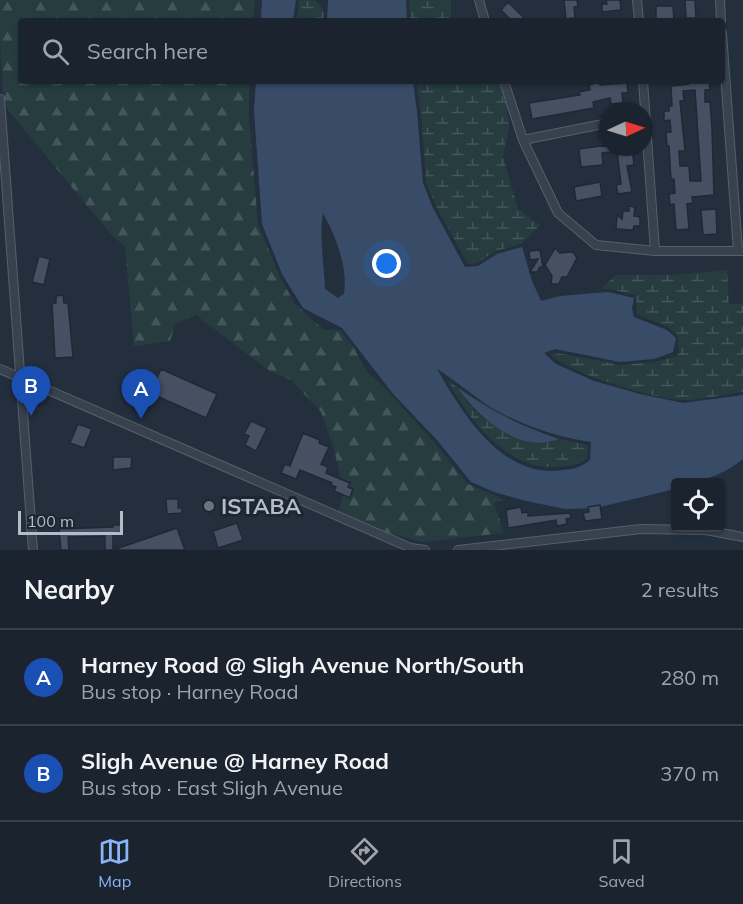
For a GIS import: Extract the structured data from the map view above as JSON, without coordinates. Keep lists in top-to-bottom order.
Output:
{
  "places": ["ISTABA"],
  "scale_bar": "100 m",
  "north": "right",
  "page": {
    "search": "Search here",
    "pins": ["B", "A"],
    "scale": "100 m",
    "heading": ["Nearby", "2 results"],
    "list": [
      {
        "mark": "A",
        "name": "Harney Road @ Sligh Avenue North/South",
        "note": "Bus stop · Harney Road",
        "value": "280 m"
      },
      {
        "mark": "B",
        "name": "Sligh Avenue @ Harney Road",
        "note": "Bus stop · East Sligh Avenue",
        "value": "370 m"
      }
    ],
    "nav": ["Map", "Directions", "Saved"]
  }
}
